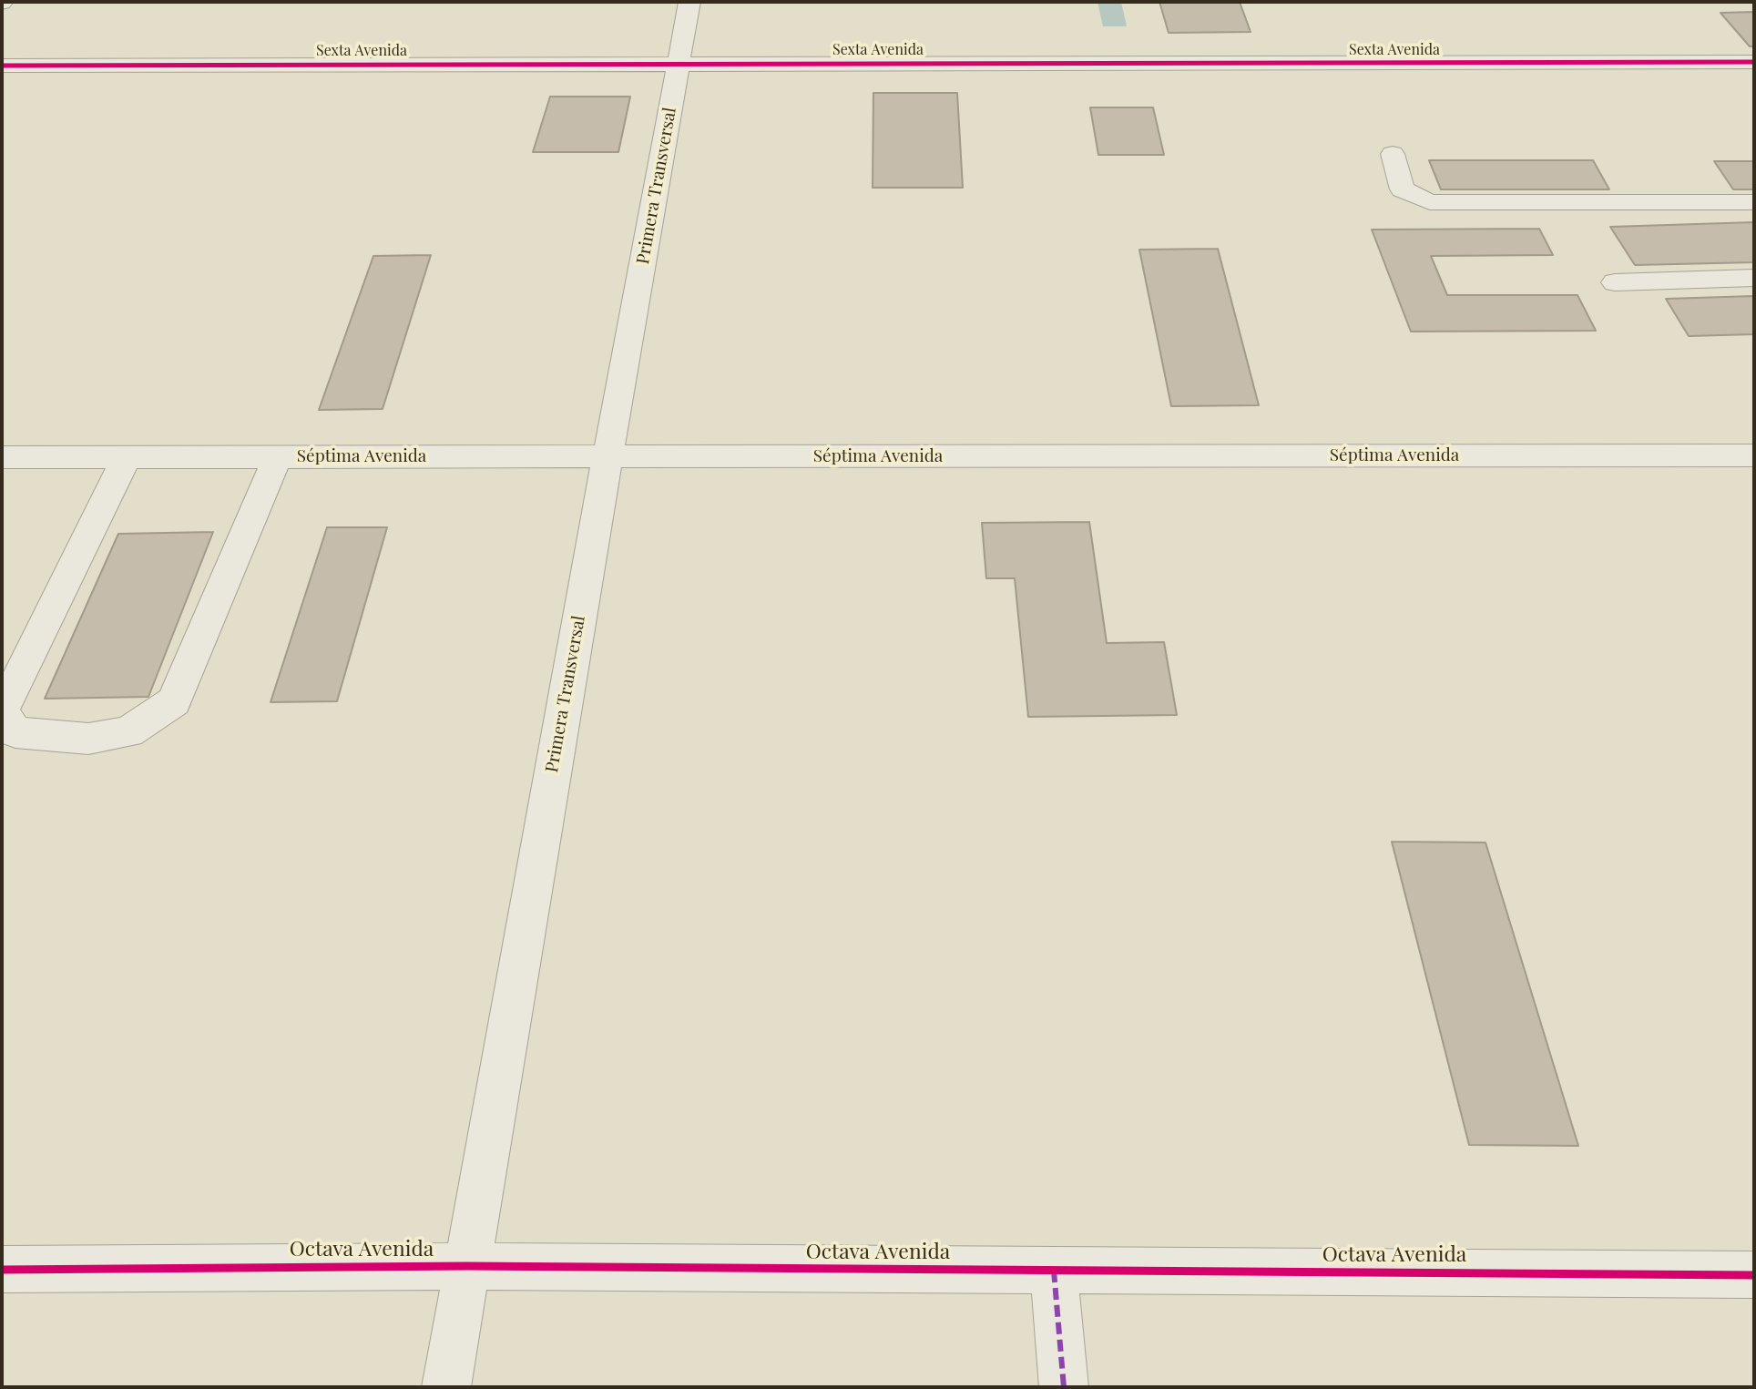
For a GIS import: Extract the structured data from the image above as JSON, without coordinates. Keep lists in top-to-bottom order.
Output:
{
  "streets": {
    "street": [
      "Sexta Avenida",
      "Primera Transversal",
      "Séptima Avenida",
      "Octava Avenida"
    ]
  },
  "crossings": [
    ["Sexta Avenida", "Primera Transversal"],
    ["Primera Transversal", "Séptima Avenida"],
    ["Primera Transversal", "Octava Avenida"]
  ]
}
